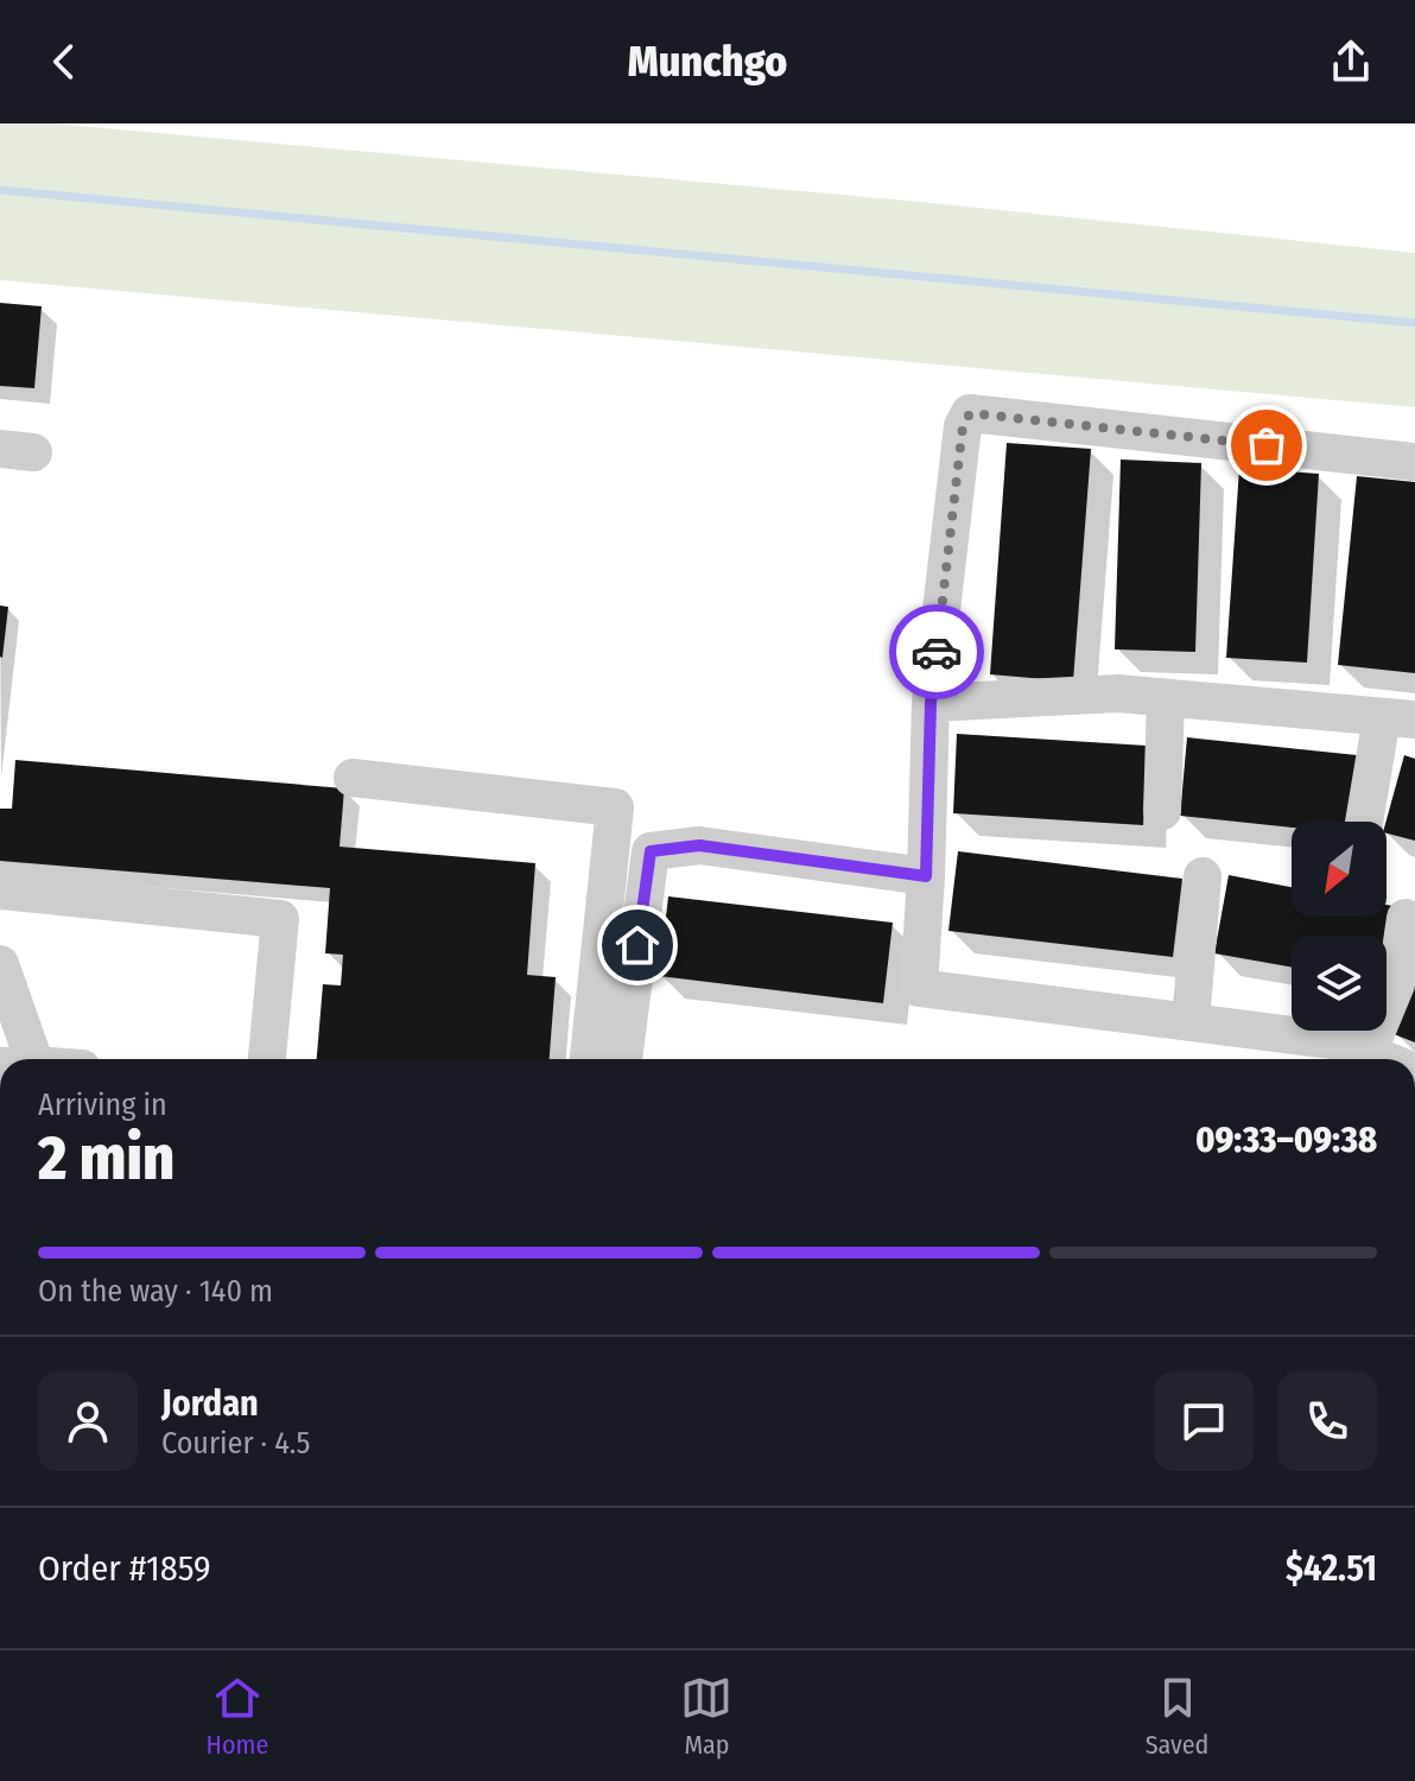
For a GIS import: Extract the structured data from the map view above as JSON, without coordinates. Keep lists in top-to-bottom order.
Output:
{
  "north": "bottom left",
  "page": {
    "header": "Munchgo",
    "heading": ["2 min", "Arriving in", "09:33–09:38"],
    "panel": [
      "Jordan",
      "Courier · 4.5",
      "Order #1859",
      "$42.51"
    ],
    "bar": "On the way · 140 m",
    "tabs": ["Home", "Map", "Saved"]
  }
}
